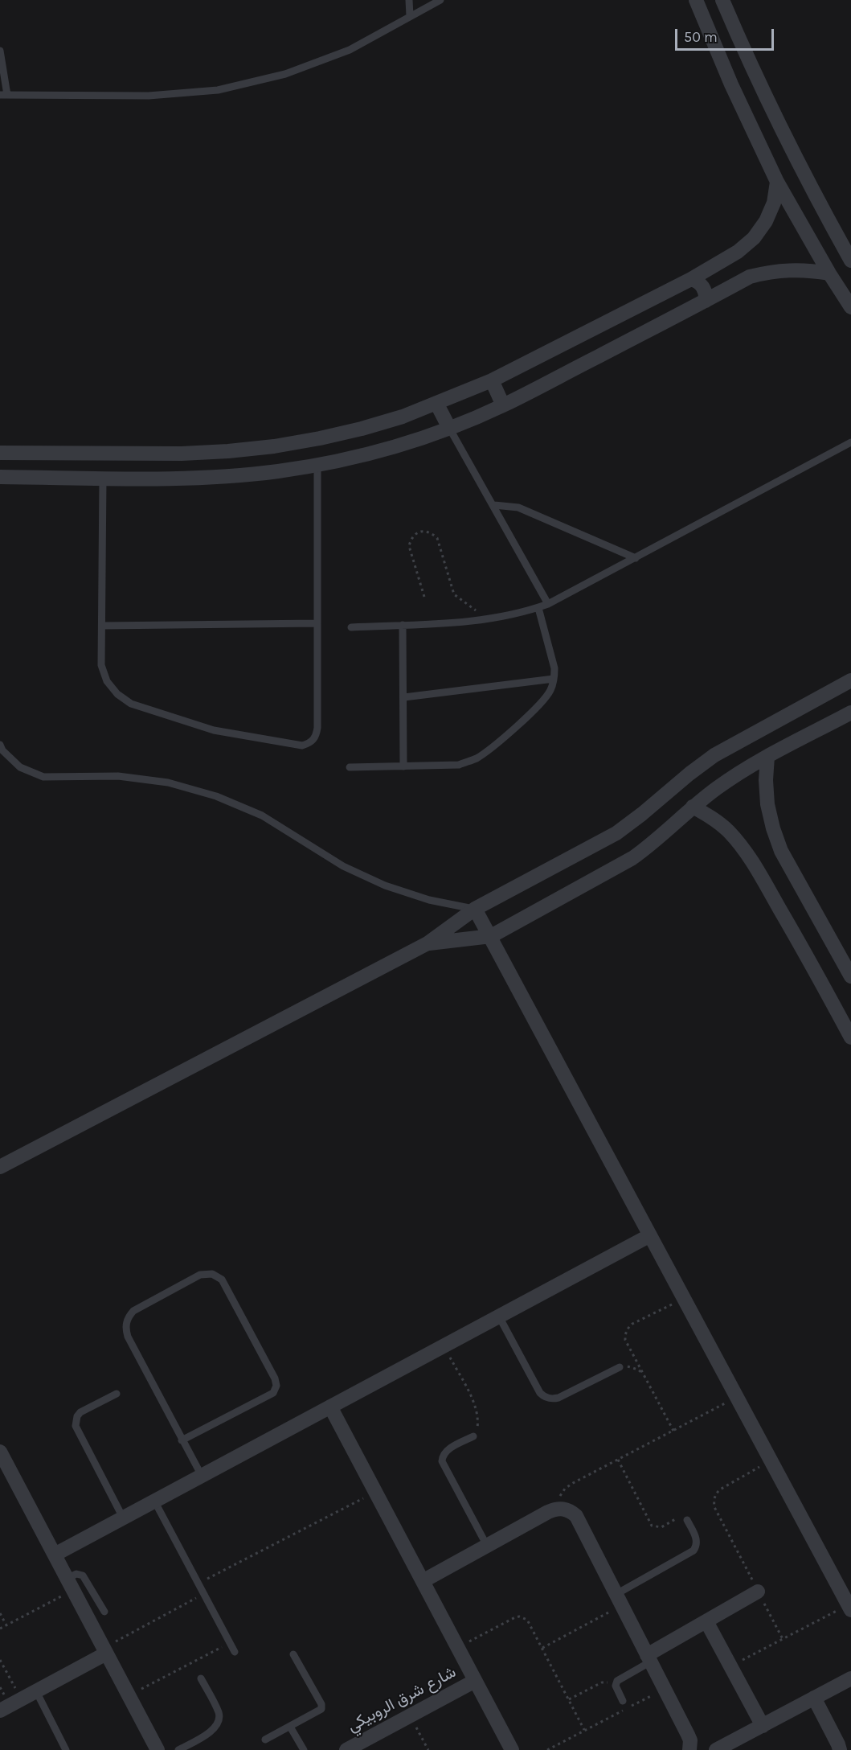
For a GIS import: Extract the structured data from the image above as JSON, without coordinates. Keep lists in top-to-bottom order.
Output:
{
  "streets": {
    "street": ["شارع شرق الروبيكي"]
  },
  "scale_bar": "50 m"
}
